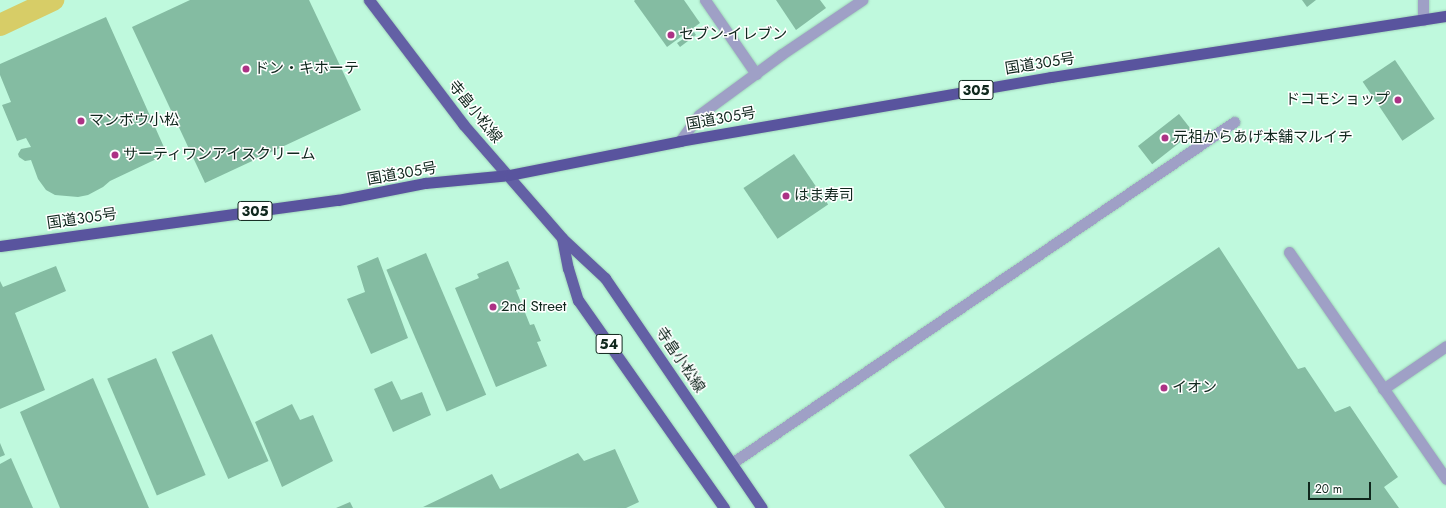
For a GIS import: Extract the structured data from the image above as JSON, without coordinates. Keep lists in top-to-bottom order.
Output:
{
  "streets": {
    "highway": ["国道305号", "305"],
    "main road": ["寺畠小松線", "54"]
  },
  "crossings": [
    ["国道305号", "寺畠小松線"]
  ],
  "places": [
    "セブン-イレブン",
    "ドン・キホーテ",
    "ドコモショップ",
    "マンボウ小松",
    "元祖からあげ本舗マルイチ",
    "サーティワンアイスクリーム",
    "はま寿司",
    "2nd Street",
    "イオン"
  ],
  "scale_bar": "20 m"
}
